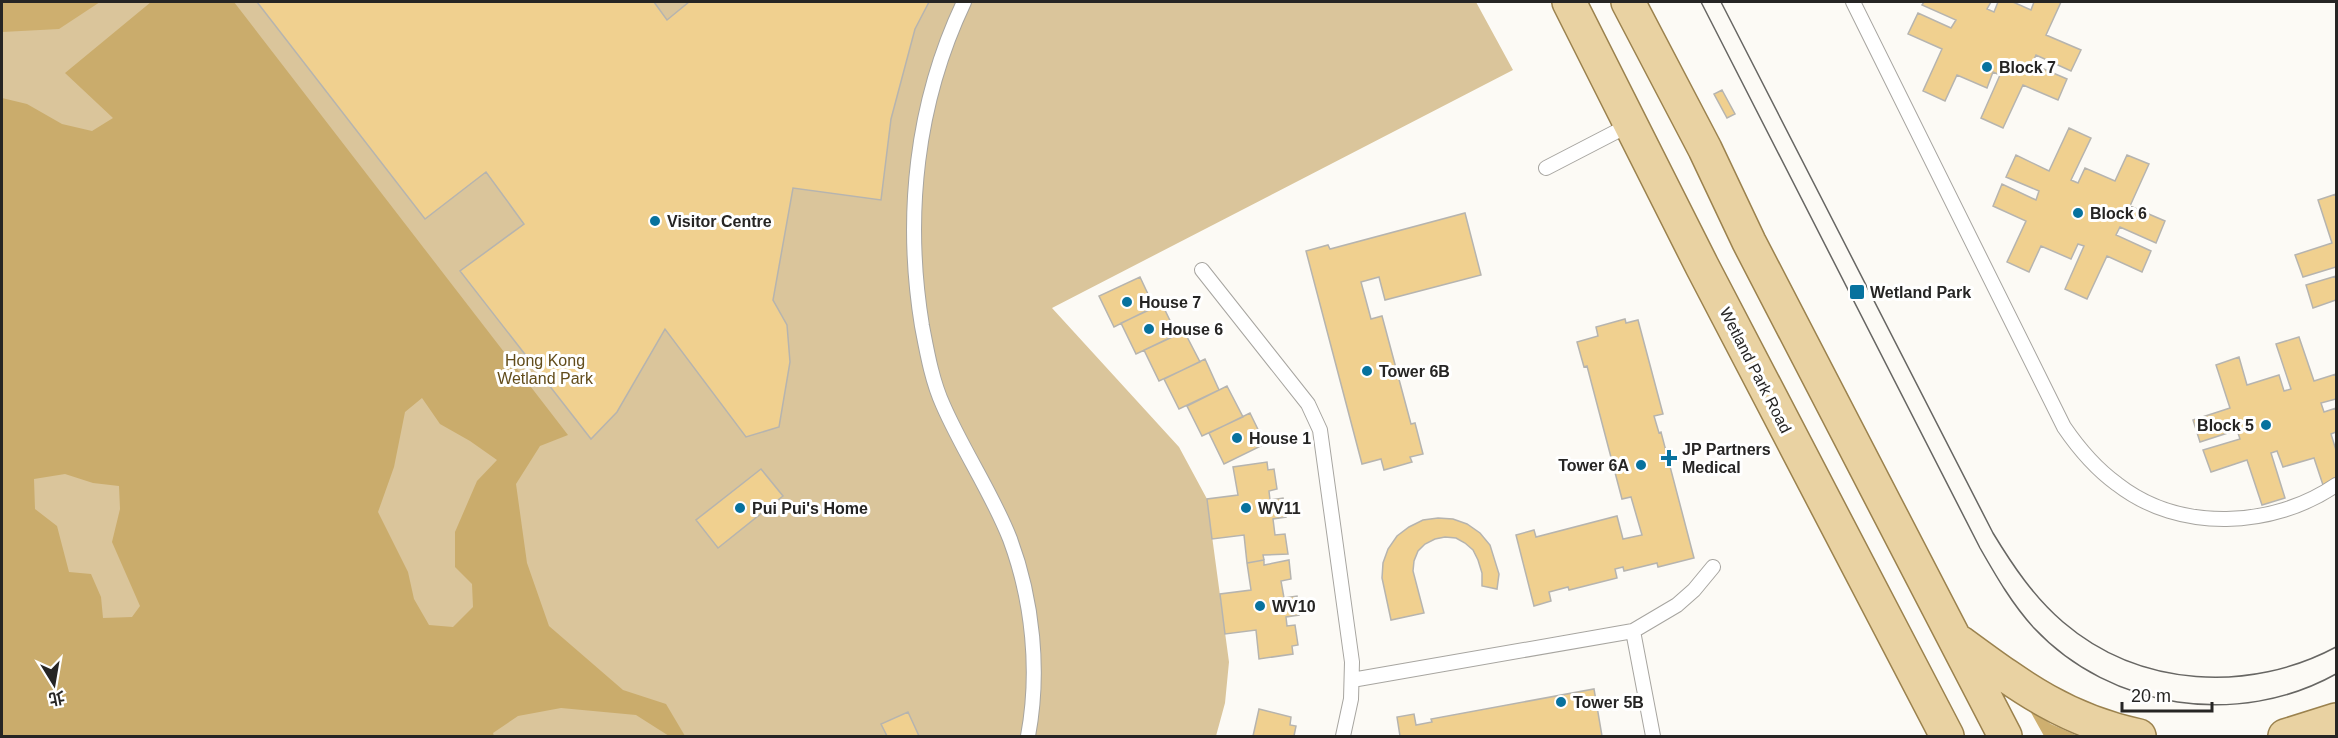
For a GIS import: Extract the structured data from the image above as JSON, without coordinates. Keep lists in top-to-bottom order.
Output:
{
  "streets": {
    "main road": ["Wetland Park Road"]
  },
  "parks": ["Hong Kong Wetland Park"],
  "places": {
    "other": [
      "Block 7",
      "Block 6",
      "Visitor Centre",
      "House 7",
      "House 6",
      "Tower 6B",
      "Block 5",
      "House 1",
      "Tower 6A",
      "Pui Pui's Home",
      "WV11",
      "WV10",
      "Tower 5B"
    ],
    "transit": ["Wetland Park"],
    "health": ["JP Partners Medical"]
  },
  "scale_bar": "20 m",
  "north": "bottom"
}
